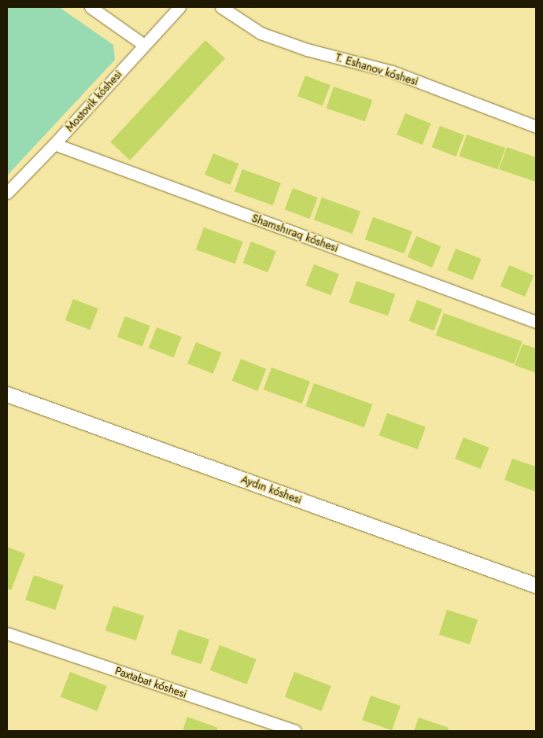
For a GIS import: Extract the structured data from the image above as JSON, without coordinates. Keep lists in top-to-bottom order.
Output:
{
  "streets": {
    "street": [
      "T. Eshanov kóshesi",
      "Mostovik kóshesi",
      "Shamshıraq kóshesi",
      "Aydın kóshesi",
      "Paxtabat kóshesi"
    ]
  },
  "crossings": [
    ["Mostovik kóshesi", "Shamshıraq kóshesi"]
  ]
}
